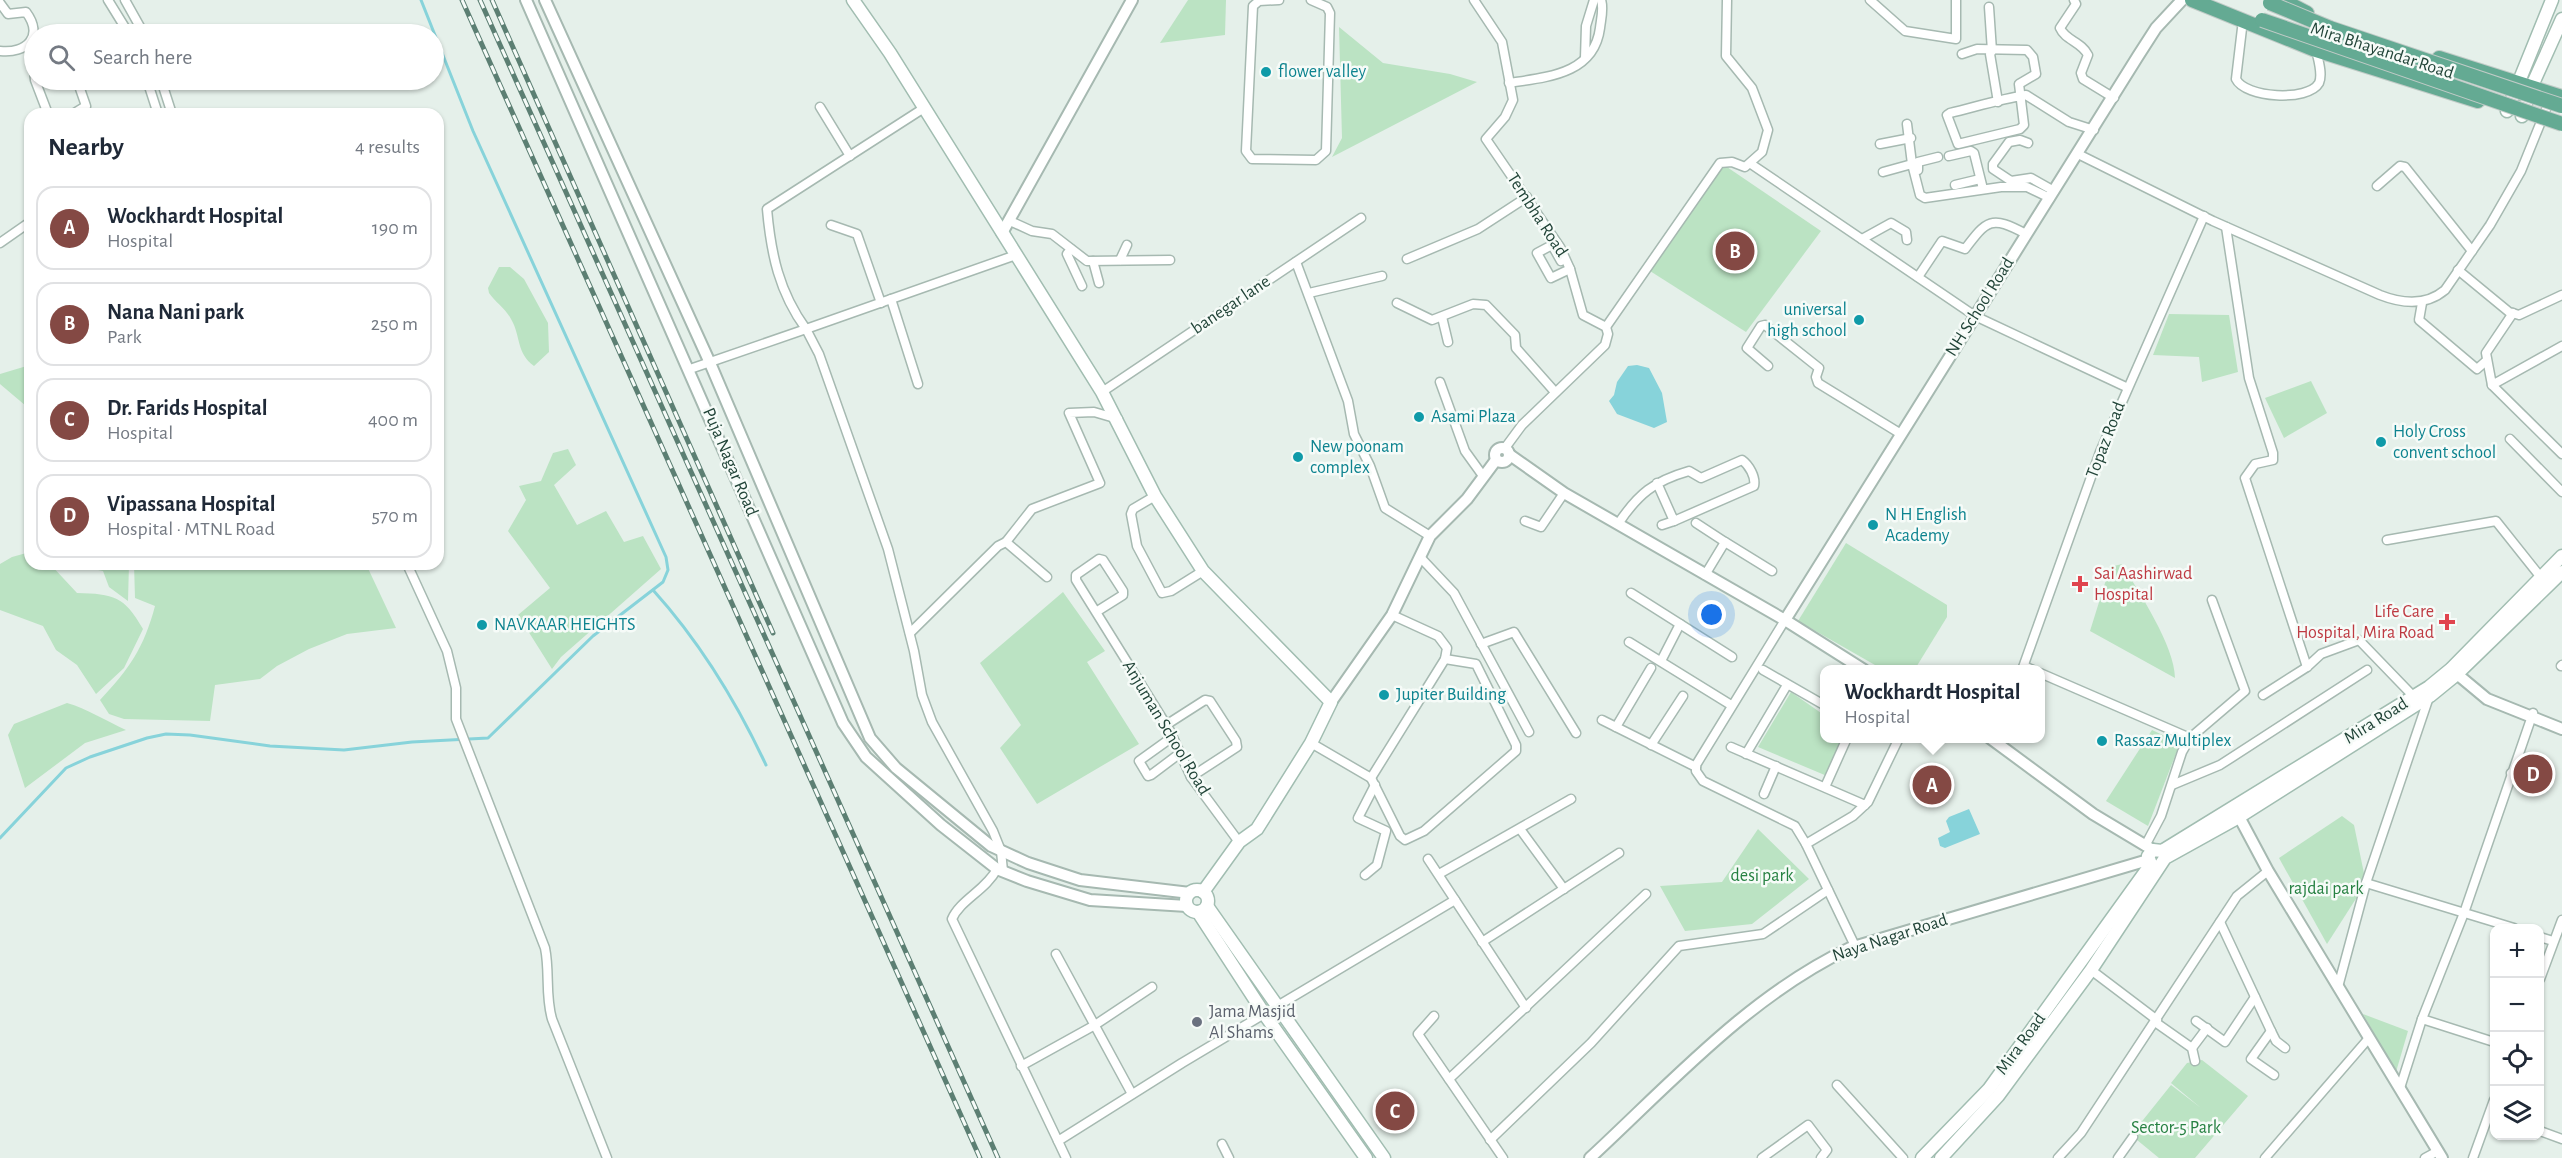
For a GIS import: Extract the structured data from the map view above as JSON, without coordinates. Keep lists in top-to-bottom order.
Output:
{
  "streets": {
    "main road": ["Mira Bhayandar Road", "Mira Road"],
    "street": [
      "Tembha Road",
      "banegar lane",
      "NH School Road",
      "Topaz Road",
      "Puja Nagar Road",
      "Anjuman School Road",
      "Naya Nagar Road"
    ]
  },
  "crossings": [
    ["Mira Road", "Naya Nagar Road"]
  ],
  "parks": ["desi park", "rajdai park", "Sector-5 Park"],
  "places": {
    "other": [
      "flower valley",
      "universal high school",
      "Asami Plaza",
      "Holy Cross convent school",
      "New poonam complex",
      "N H English Academy",
      "NAVKAAR HEIGHTS",
      "Jupiter Building",
      "Rassaz Multiplex",
      "Jama Masjid Al Shams"
    ],
    "health": ["Sai Aashirwad Hospital", "Life Care Hospital, Mira Road"]
  },
  "page": {
    "search": "Search here",
    "heading": ["Nearby", "4 results"],
    "list": [
      {
        "mark": "A",
        "name": "Wockhardt Hospital",
        "note": "Hospital",
        "value": "190 m"
      },
      {
        "mark": "B",
        "name": "Nana Nani park",
        "note": "Park",
        "value": "250 m"
      },
      {
        "mark": "C",
        "name": "Dr. Farids Hospital",
        "note": "Hospital",
        "value": "400 m"
      },
      {
        "mark": "D",
        "name": "Vipassana Hospital",
        "note": "Hospital · MTNL Road",
        "value": "570 m"
      }
    ],
    "pins": [
      "B",
      "D",
      "A",
      "C"
    ],
    "popup": ["Wockhardt Hospital", "Hospital"],
    "map_buttons": ["+", "−"]
  }
}
